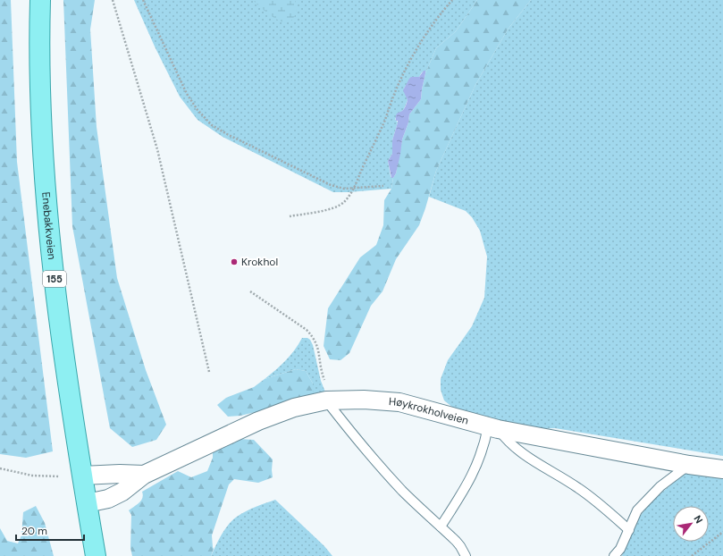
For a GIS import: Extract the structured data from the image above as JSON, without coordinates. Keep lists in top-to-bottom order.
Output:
{
  "streets": {
    "main road": ["Enebakkveien", "155"],
    "street": ["Høykrokholveien"]
  },
  "crossings": [
    ["Enebakkveien", "Høykrokholveien"]
  ],
  "places": ["Krokhol"],
  "scale_bar": "20 m",
  "north": "top right"
}
